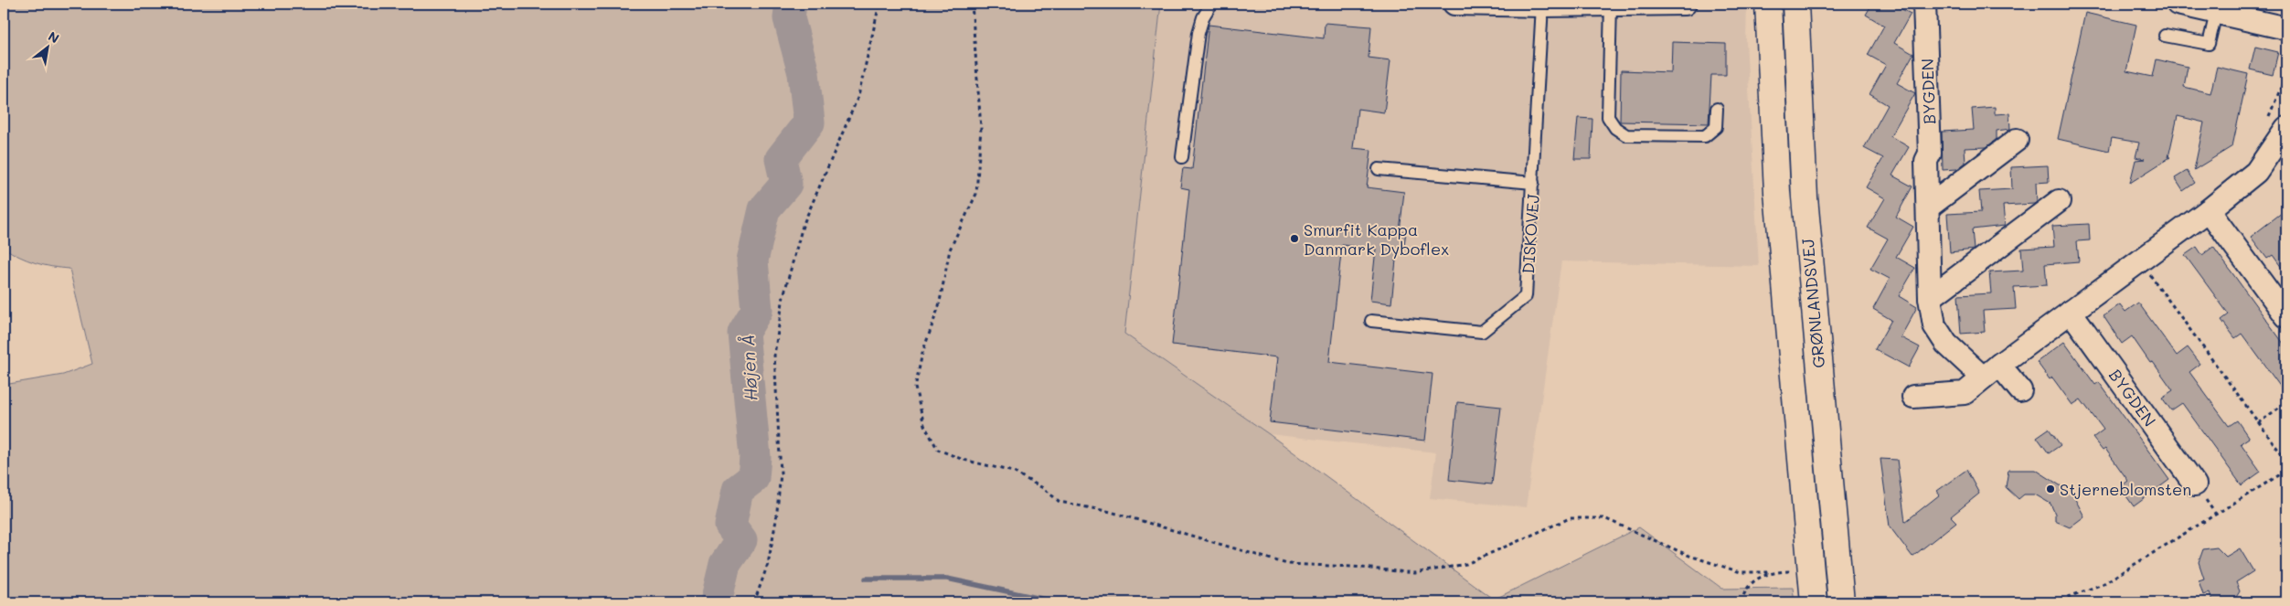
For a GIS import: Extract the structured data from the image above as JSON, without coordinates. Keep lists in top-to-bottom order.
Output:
{
  "streets": {
    "street": ["BYGDEN", "GRØNLANDSVEJ"],
    "lane": ["DISKOVEJ"]
  },
  "water": ["Højen Å"],
  "places": ["Smurfit Kappa Danmark Dyboflex", "Stjerneblomsten"],
  "north": "top right"
}
